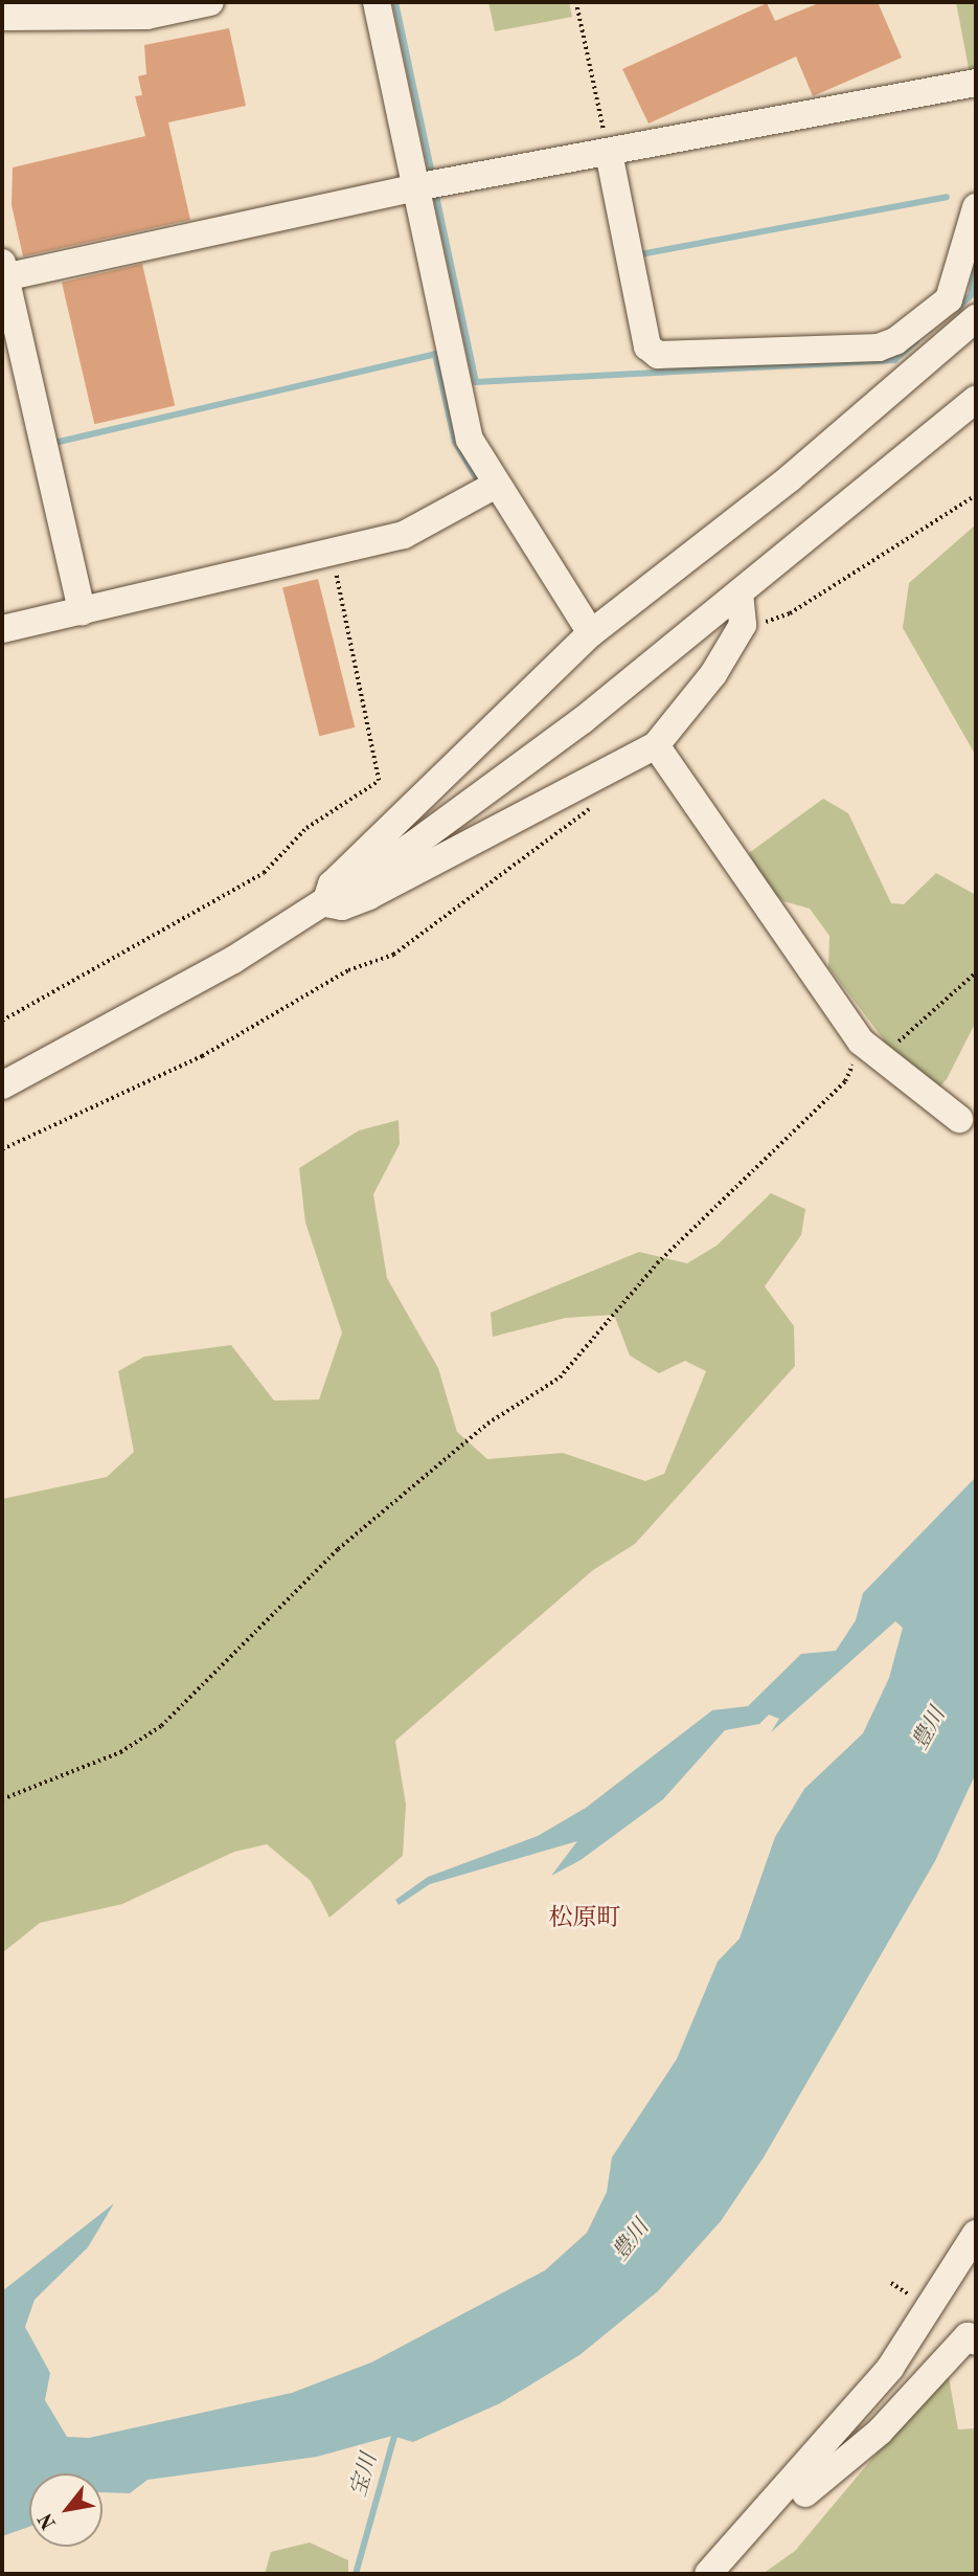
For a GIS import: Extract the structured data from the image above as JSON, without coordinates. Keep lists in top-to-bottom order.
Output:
{
  "districts": ["松原町"],
  "water": ["豊川", "宝川"],
  "north": "bottom left"
}
